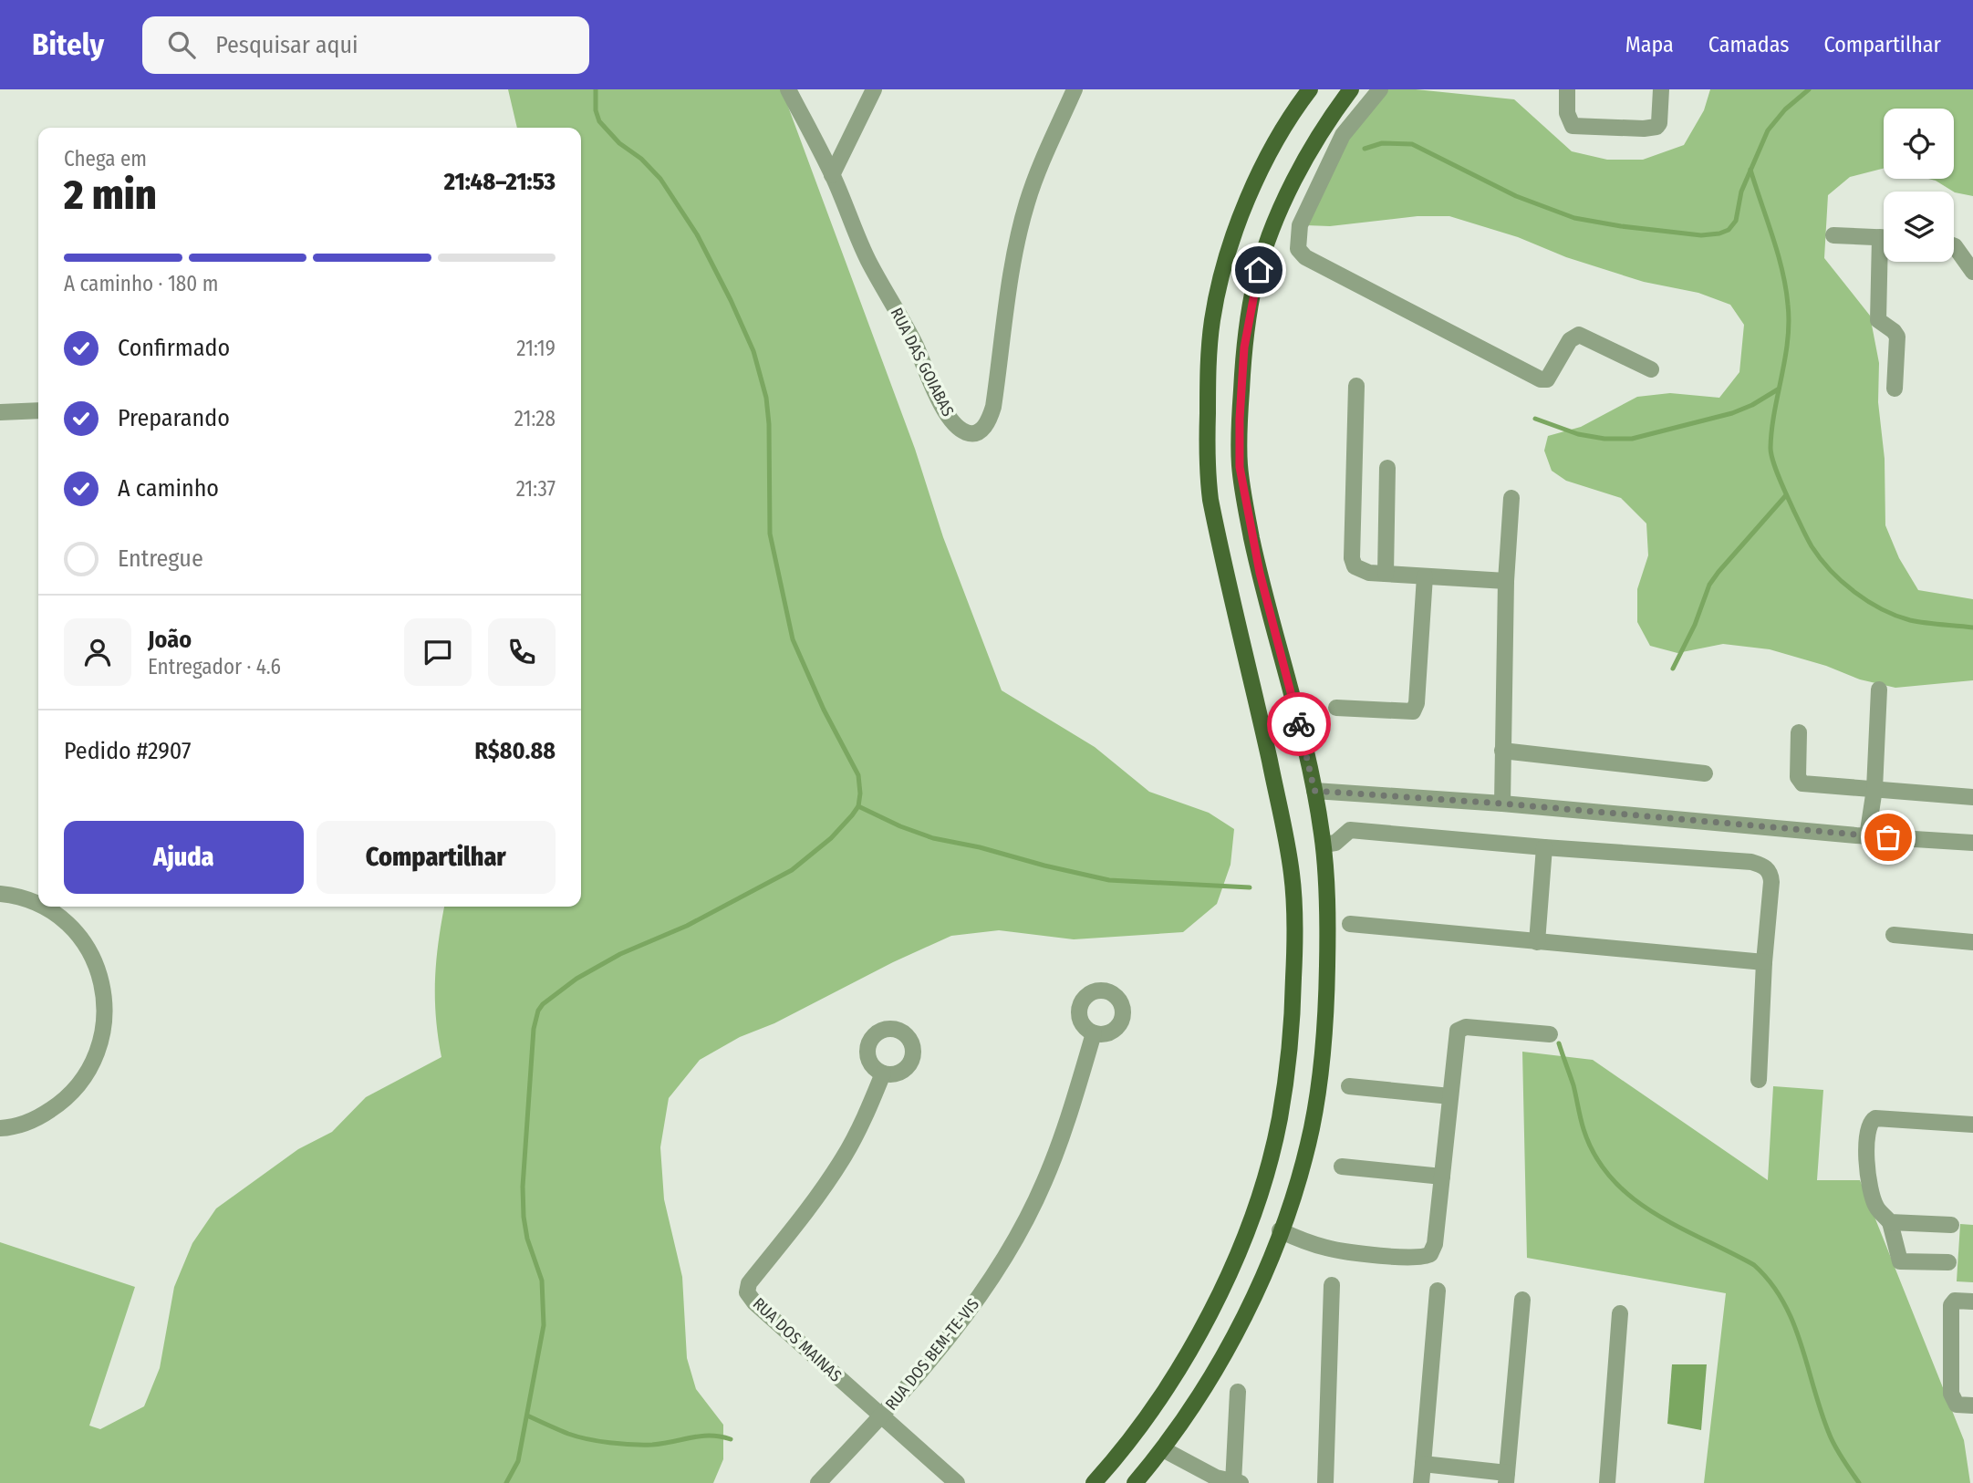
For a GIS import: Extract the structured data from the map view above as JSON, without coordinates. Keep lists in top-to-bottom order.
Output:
{
  "streets": {
    "street": ["RUA DAS GOIABAS", "RUA DOS MAINAS", "RUA DOS BEM-TE-VIS"]
  },
  "crossings": [
    ["RUA DOS MAINAS", "RUA DOS BEM-TE-VIS"]
  ],
  "page": {
    "header": "Bitely",
    "search": "Pesquisar aqui",
    "nav": ["Mapa", "Camadas", "Compartilhar"],
    "heading": ["2 min", "Chega em", "21:48–21:53"],
    "panel": [
      "João",
      "Entregador · 4.6",
      "Pedido #2907",
      "R$80.88"
    ],
    "bar": "A caminho · 180 m",
    "list": [
      ["Confirmado", "21:19"],
      ["Preparando", "21:28"],
      ["A caminho", "21:37"],
      "Entregue"
    ],
    "buttons": ["Ajuda", "Compartilhar"]
  }
}
